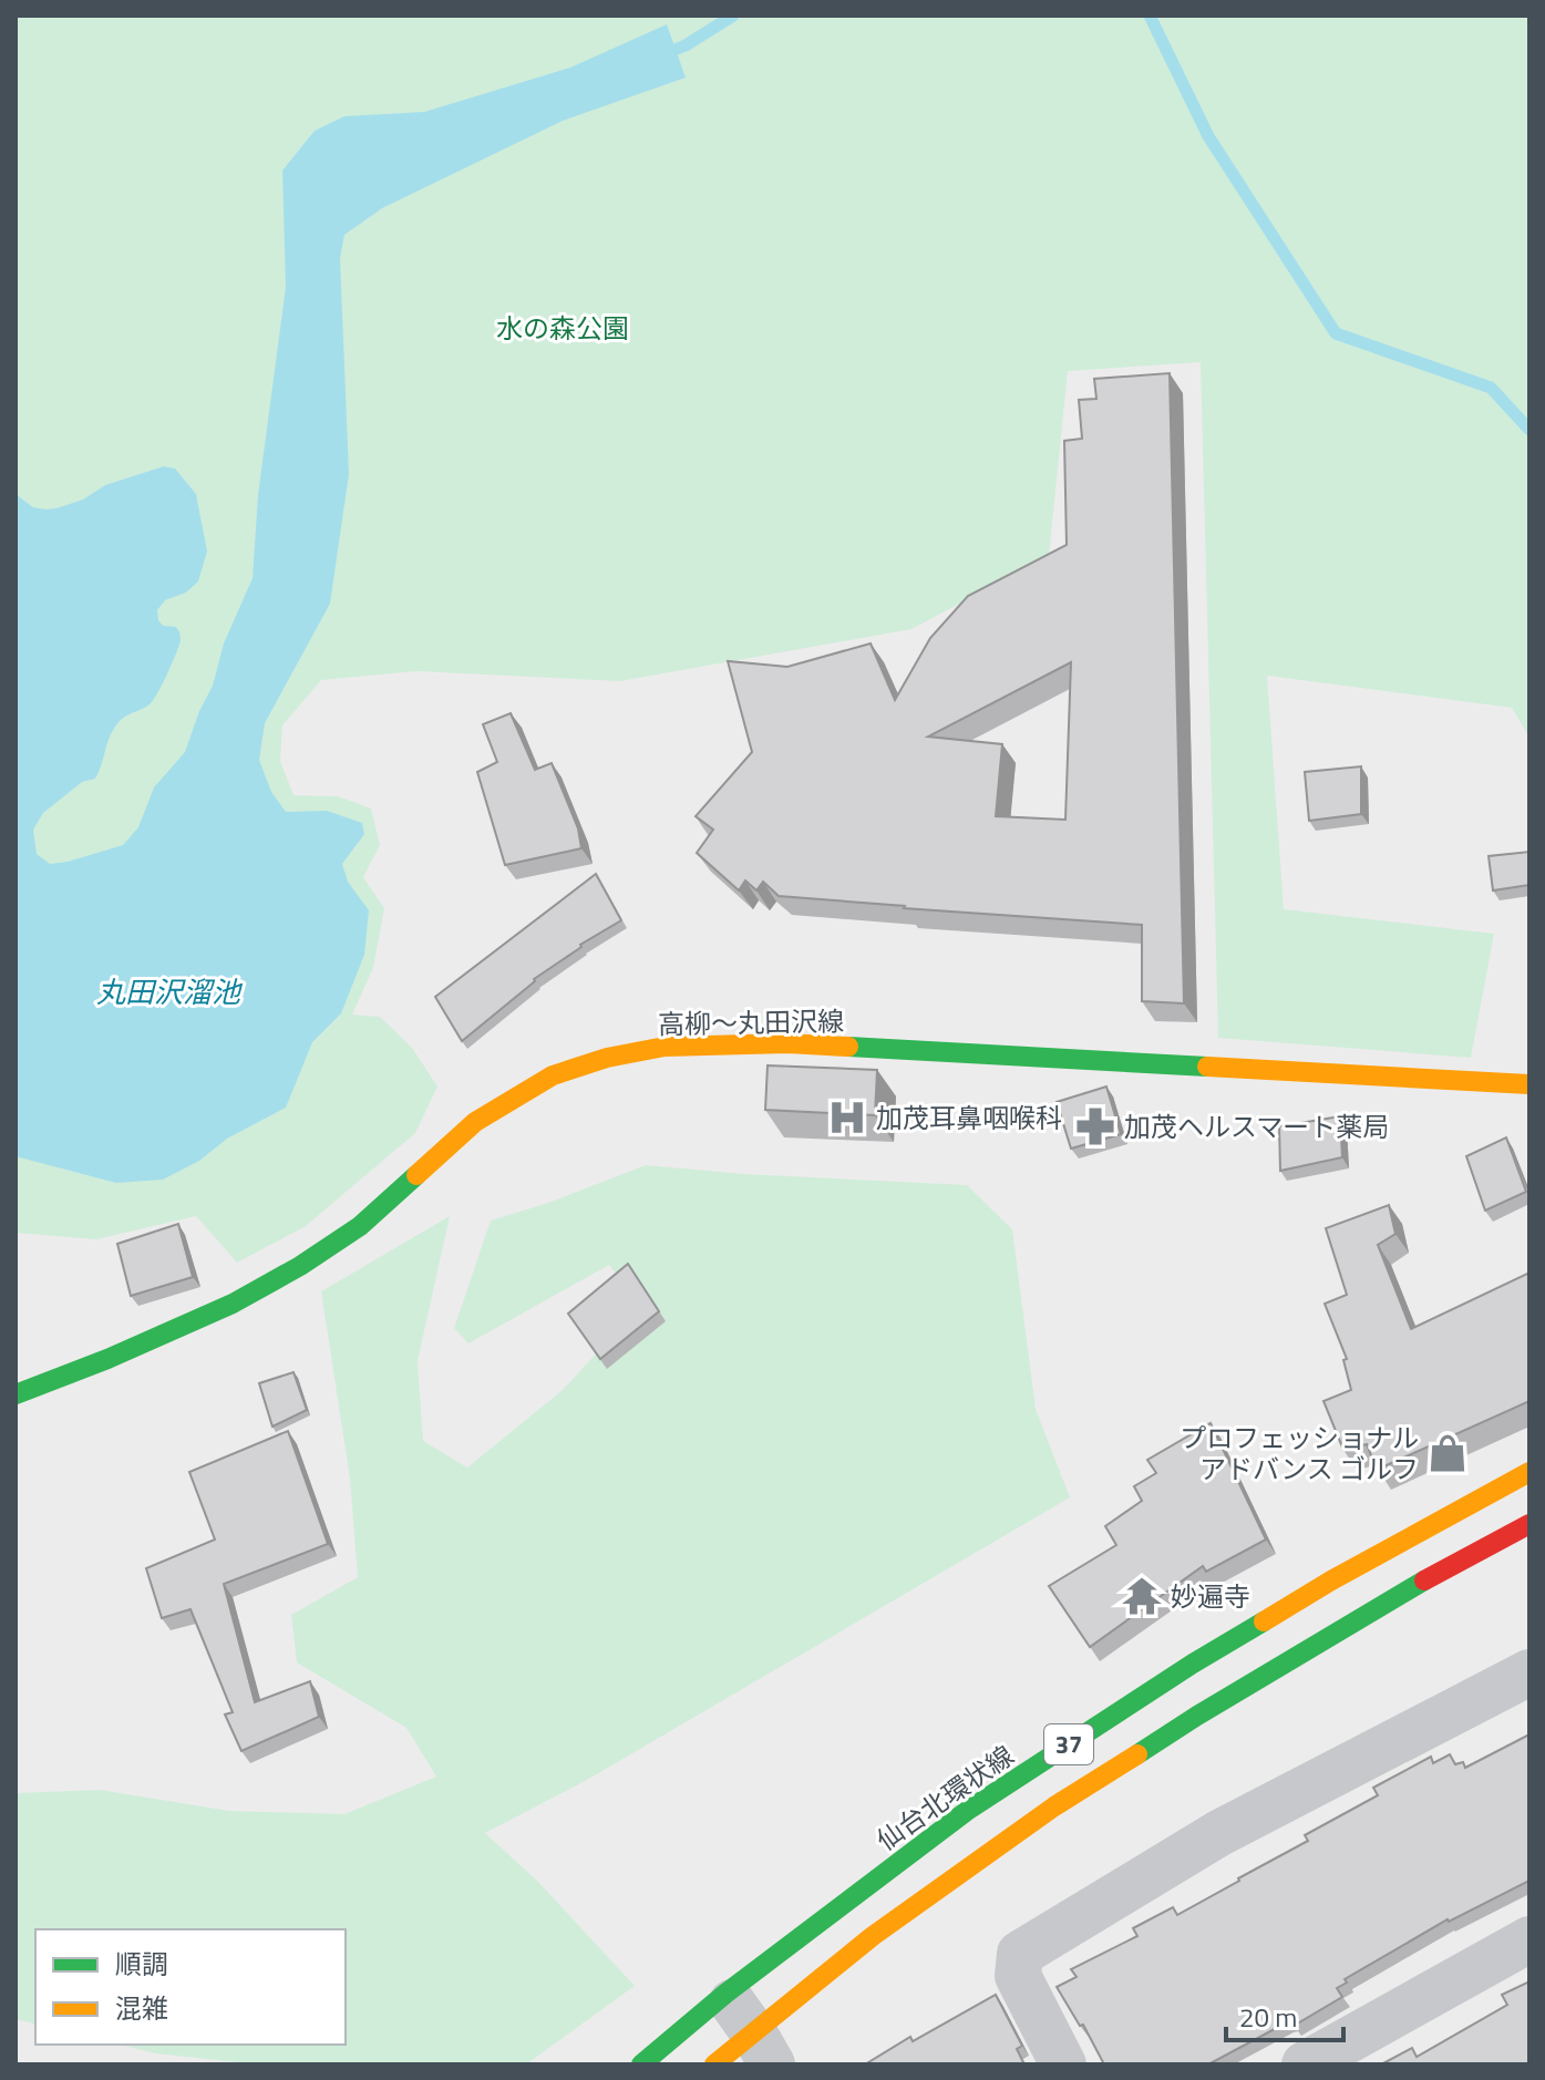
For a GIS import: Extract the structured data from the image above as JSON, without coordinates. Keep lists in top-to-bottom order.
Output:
{
  "streets": {
    "main road": ["高柳～丸田沢線", "37", "仙台北環状線"]
  },
  "water": ["丸田沢溜池"],
  "parks": ["水の森公園"],
  "places": {
    "hospital": ["加茂耳鼻咽喉科"],
    "pharmacy": ["加茂ヘルスマート薬局"],
    "shop": ["プロフェッショナル アドバンス ゴルフ"],
    "temple": ["妙遍寺"]
  },
  "legend": ["順調", "混雑"],
  "scale_bar": "20 m"
}
